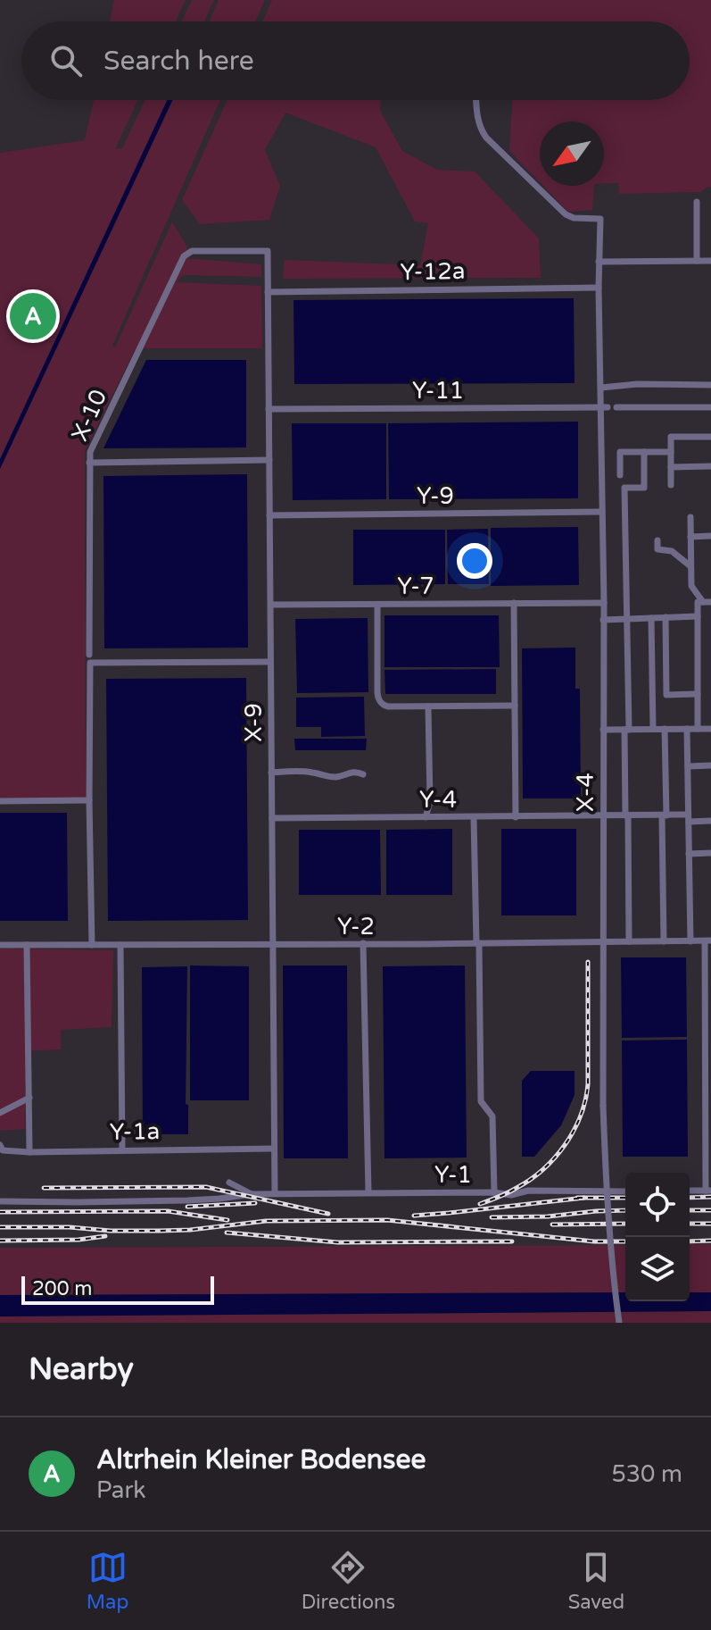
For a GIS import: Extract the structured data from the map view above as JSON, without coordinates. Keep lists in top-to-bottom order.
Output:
{
  "streets": {
    "street": [
      "Y-12a",
      "Y-11",
      "X-10",
      "Y-9",
      "Y-7",
      "X-9",
      "X-4",
      "Y-4",
      "Y-2",
      "Y-1a",
      "Y-1"
    ]
  },
  "crossings": [
    ["Y-12a", "X-9"],
    ["Y-12a", "X-4"],
    ["Y-11", "X-9"],
    ["Y-11", "X-4"],
    ["X-10", "X-9"],
    ["X-10", "Y-2"],
    ["Y-9", "X-9"],
    ["Y-9", "X-4"],
    ["Y-7", "X-9"],
    ["Y-7", "X-4"],
    ["X-9", "Y-4"],
    ["X-9", "Y-2"],
    ["X-9", "Y-1a"],
    ["X-9", "Y-1"],
    ["X-4", "Y-4"],
    ["X-4", "Y-2"]
  ],
  "scale_bar": "200 m",
  "north": "bottom left",
  "page": {
    "search": "Search here",
    "pins": "A",
    "scale": "200 m",
    "heading": "Nearby",
    "list": [
      {
        "mark": "A",
        "name": "Altrhein Kleiner Bodensee",
        "note": "Park",
        "value": "530 m"
      }
    ],
    "nav": ["Map", "Directions", "Saved"]
  }
}
